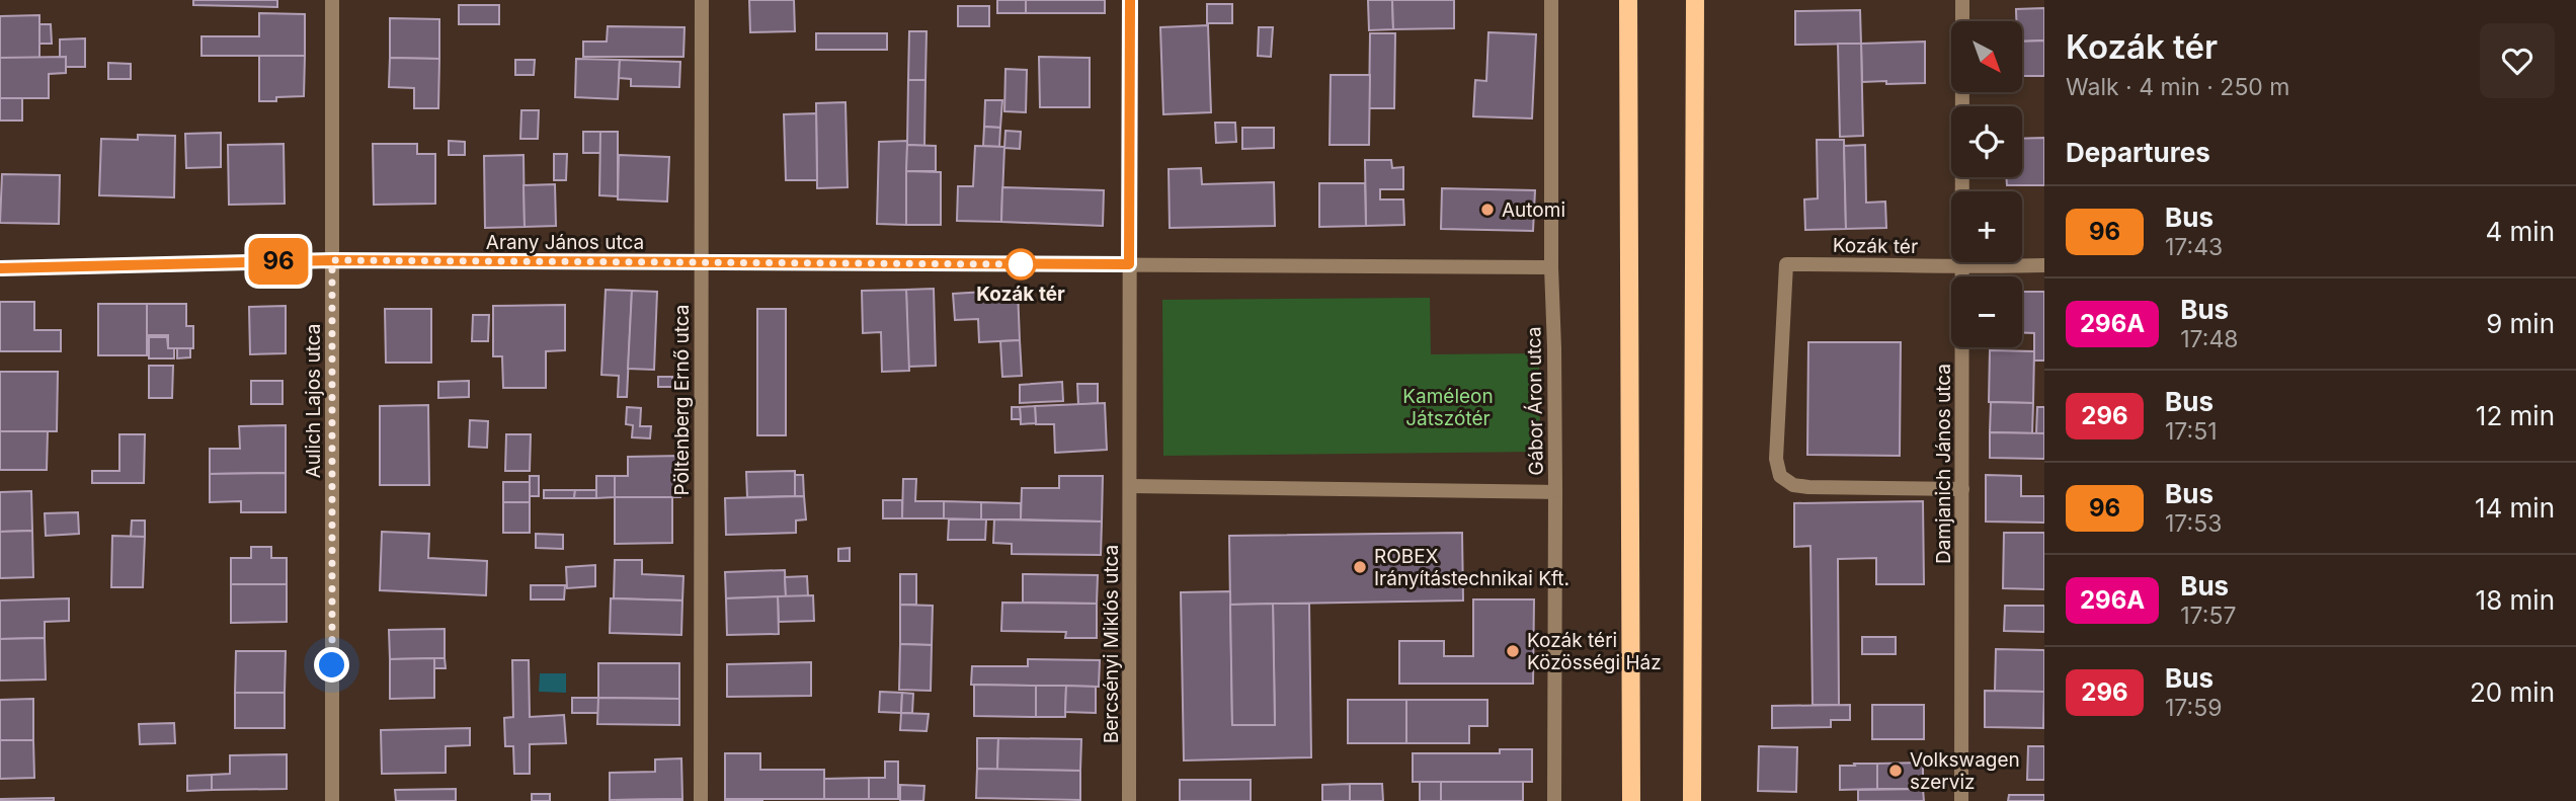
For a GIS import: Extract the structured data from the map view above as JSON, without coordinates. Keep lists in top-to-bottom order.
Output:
{
  "streets": {
    "street": [
      "Arany János utca",
      "Kozák tér",
      "Pöltenberg Ernő utca",
      "Aulich Lajos utca",
      "Gábor Áron utca",
      "Damjanich János utca",
      "Bercsényi Miklós utca"
    ]
  },
  "crossings": [
    ["Arany János utca", "Pöltenberg Ernő utca"],
    ["Arany János utca", "Aulich Lajos utca"],
    ["Kozák tér", "Damjanich János utca"]
  ],
  "parks": ["Kaméleon Játszótér"],
  "places": [
    "Automi",
    "Kozák tér",
    "ROBEX Irányítástechnikai Kft.",
    "Kozák téri Közösségi Ház",
    "Volkswagen szerviz"
  ],
  "lines": ["bus line 96"],
  "north": "bottom right",
  "page": {
    "on_map": "96",
    "heading": [
      ["Kozák tér", "Walk · 4 min · 250 m"],
      "Departures"
    ],
    "map_buttons": ["+", "−"],
    "list": [
      {
        "mark": "96",
        "name": "Bus",
        "note": "17:43",
        "value": "4 min"
      },
      {
        "mark": "296A",
        "name": "Bus",
        "note": "17:48",
        "value": "9 min"
      },
      {
        "mark": "296",
        "name": "Bus",
        "note": "17:51",
        "value": "12 min"
      },
      {
        "mark": "96",
        "name": "Bus",
        "note": "17:53",
        "value": "14 min"
      },
      {
        "mark": "296A",
        "name": "Bus",
        "note": "17:57",
        "value": "18 min"
      },
      {
        "mark": "296",
        "name": "Bus",
        "note": "17:59",
        "value": "20 min"
      }
    ]
  }
}
